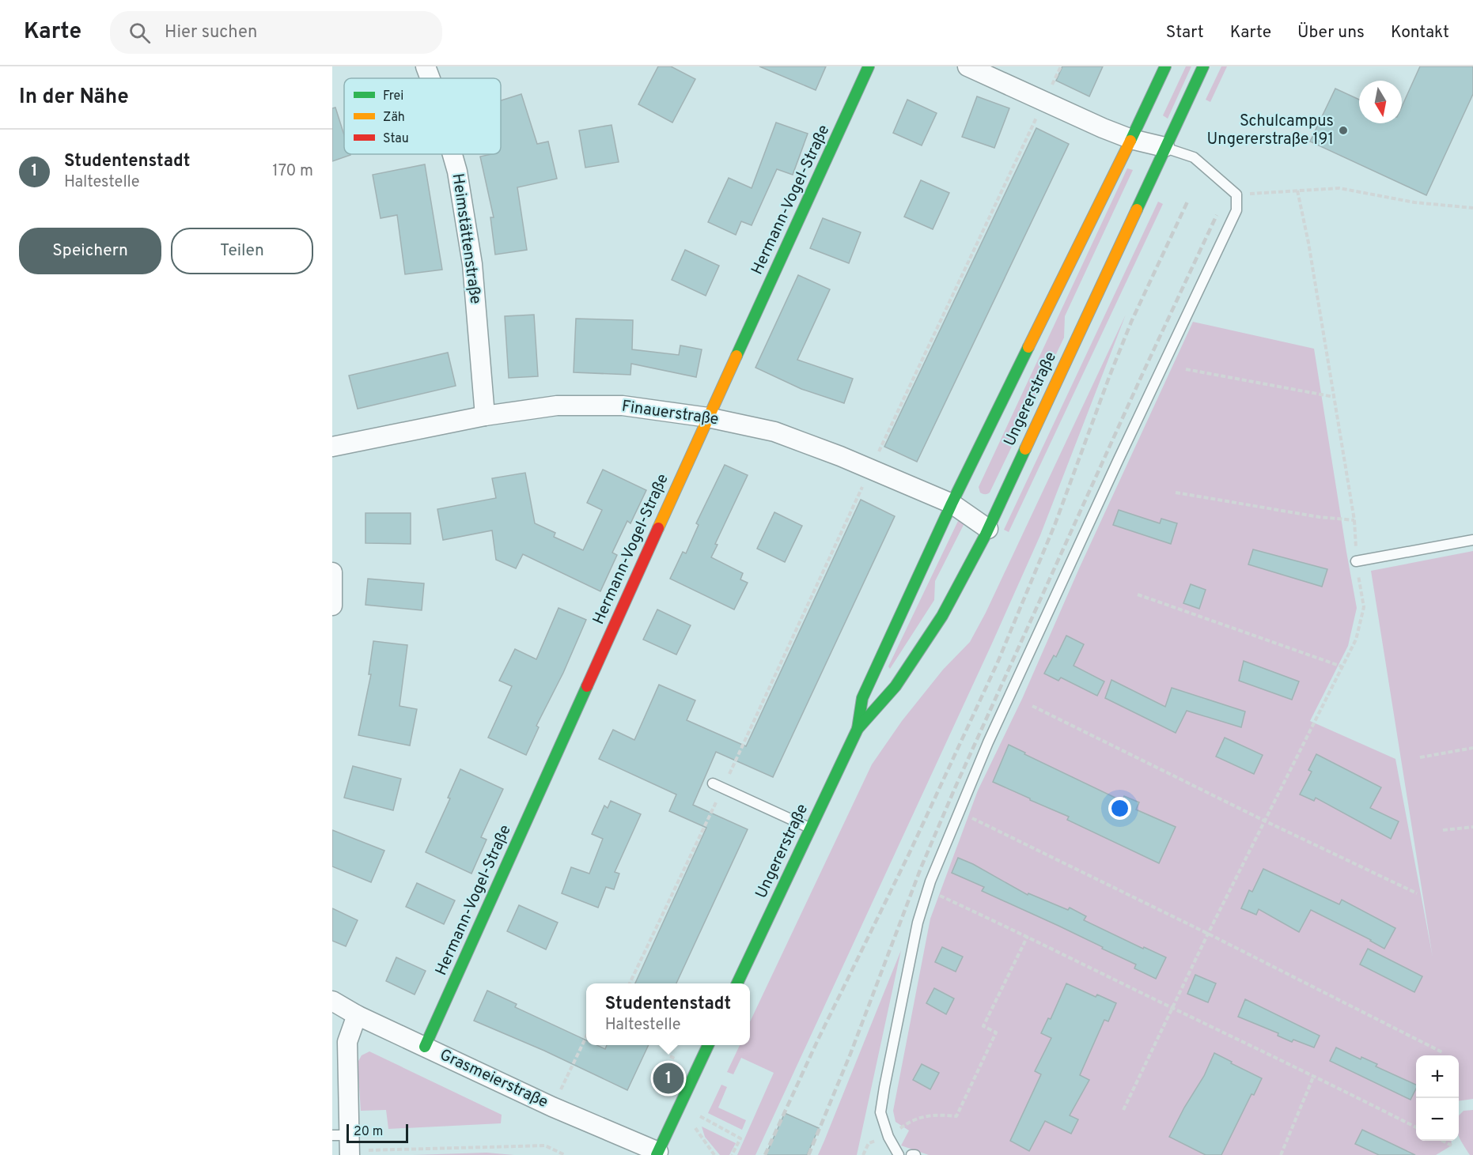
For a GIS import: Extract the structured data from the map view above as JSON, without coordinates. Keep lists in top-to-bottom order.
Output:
{
  "streets": {
    "main road": ["Hermann-Vogel-Straße", "Ungererstraße"],
    "street": ["Heimstättenstraße", "Finauerstraße", "Grasmeierstraße"]
  },
  "crossings": [
    ["Hermann-Vogel-Straße", "Finauerstraße"],
    ["Hermann-Vogel-Straße", "Grasmeierstraße"],
    ["Heimstättenstraße", "Finauerstraße"],
    ["Ungererstraße", "Finauerstraße"]
  ],
  "places": ["Schulcampus Ungererstraße 191"],
  "legend": ["Frei", "Zäh", "Stau"],
  "scale_bar": "20 m",
  "north": "bottom",
  "page": {
    "header": "Karte",
    "search": "Hier suchen",
    "nav": [
      "Start",
      "Karte",
      "Über uns",
      "Kontakt"
    ],
    "heading": "In der Nähe",
    "list": [
      {
        "mark": "1",
        "name": "Studentenstadt",
        "note": "Haltestelle",
        "value": "170 m"
      }
    ],
    "buttons": ["Speichern", "Teilen"],
    "popup": ["Studentenstadt", "Haltestelle"],
    "map_buttons": ["+", "−"],
    "pins": "1",
    "scale": "20 m"
  }
}
